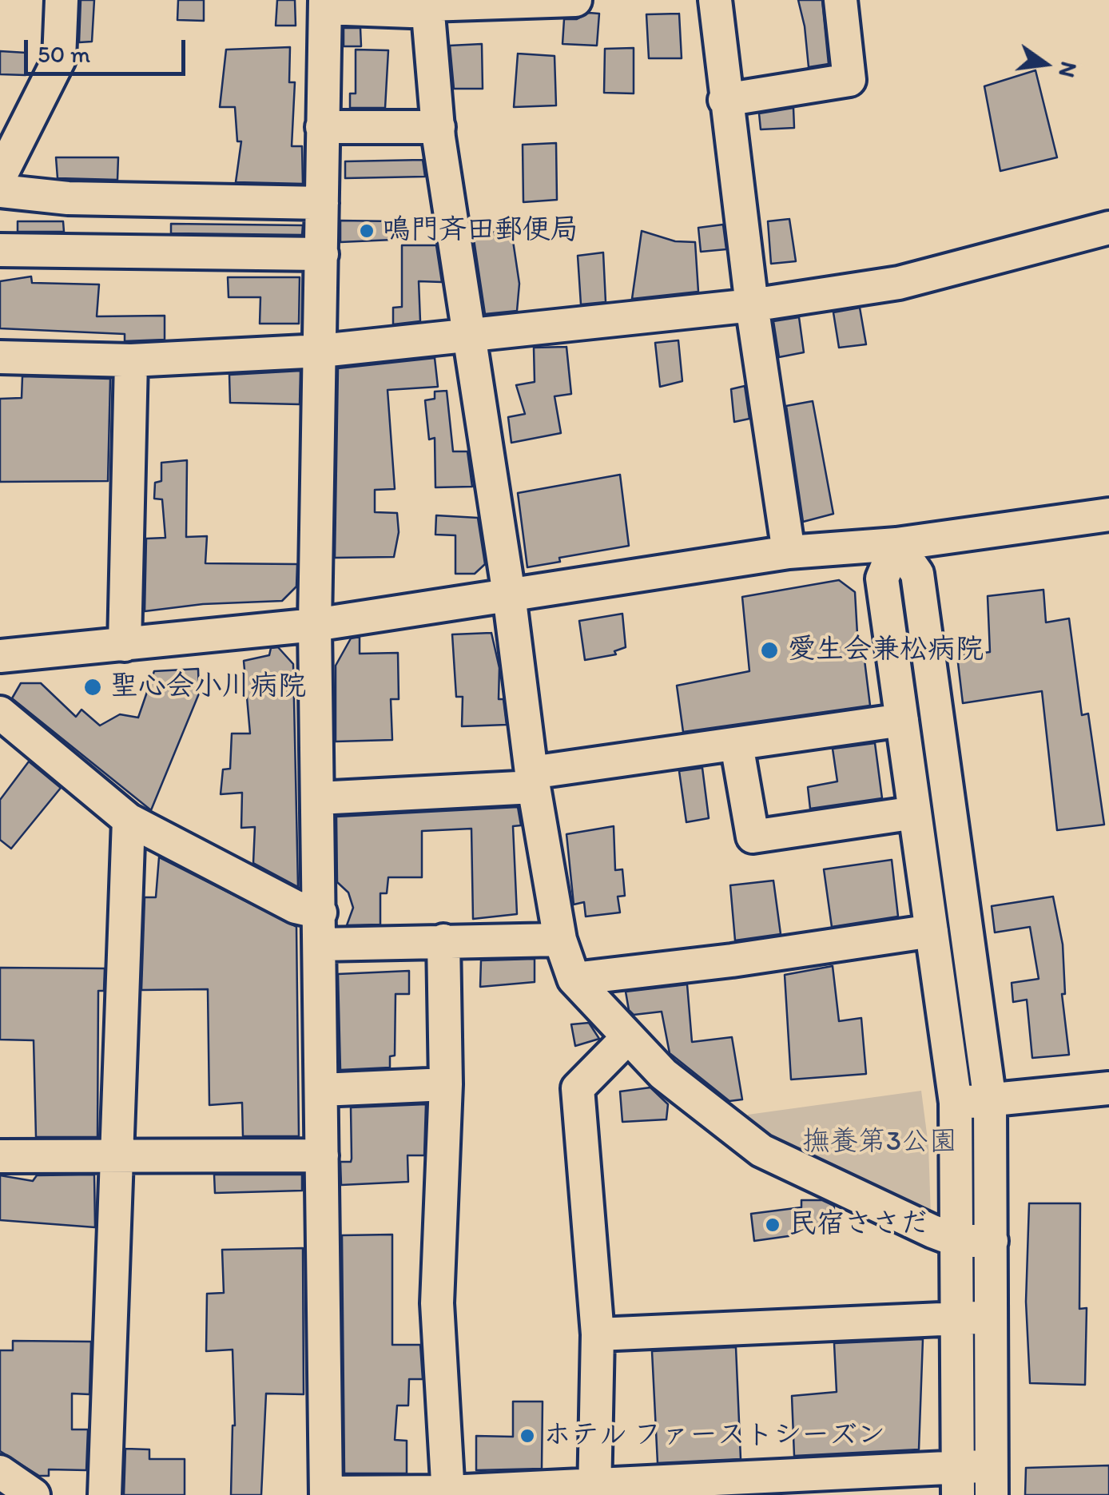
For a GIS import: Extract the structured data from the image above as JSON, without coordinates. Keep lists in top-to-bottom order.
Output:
{
  "parks": ["撫養第3公園"],
  "places": [
    "鳴門斉田郵便局",
    "愛生会兼松病院",
    "聖心会小川病院",
    "民宿ささだ",
    "ホテル ファーストシーズン"
  ],
  "scale_bar": "50 m",
  "north": "right"
}
